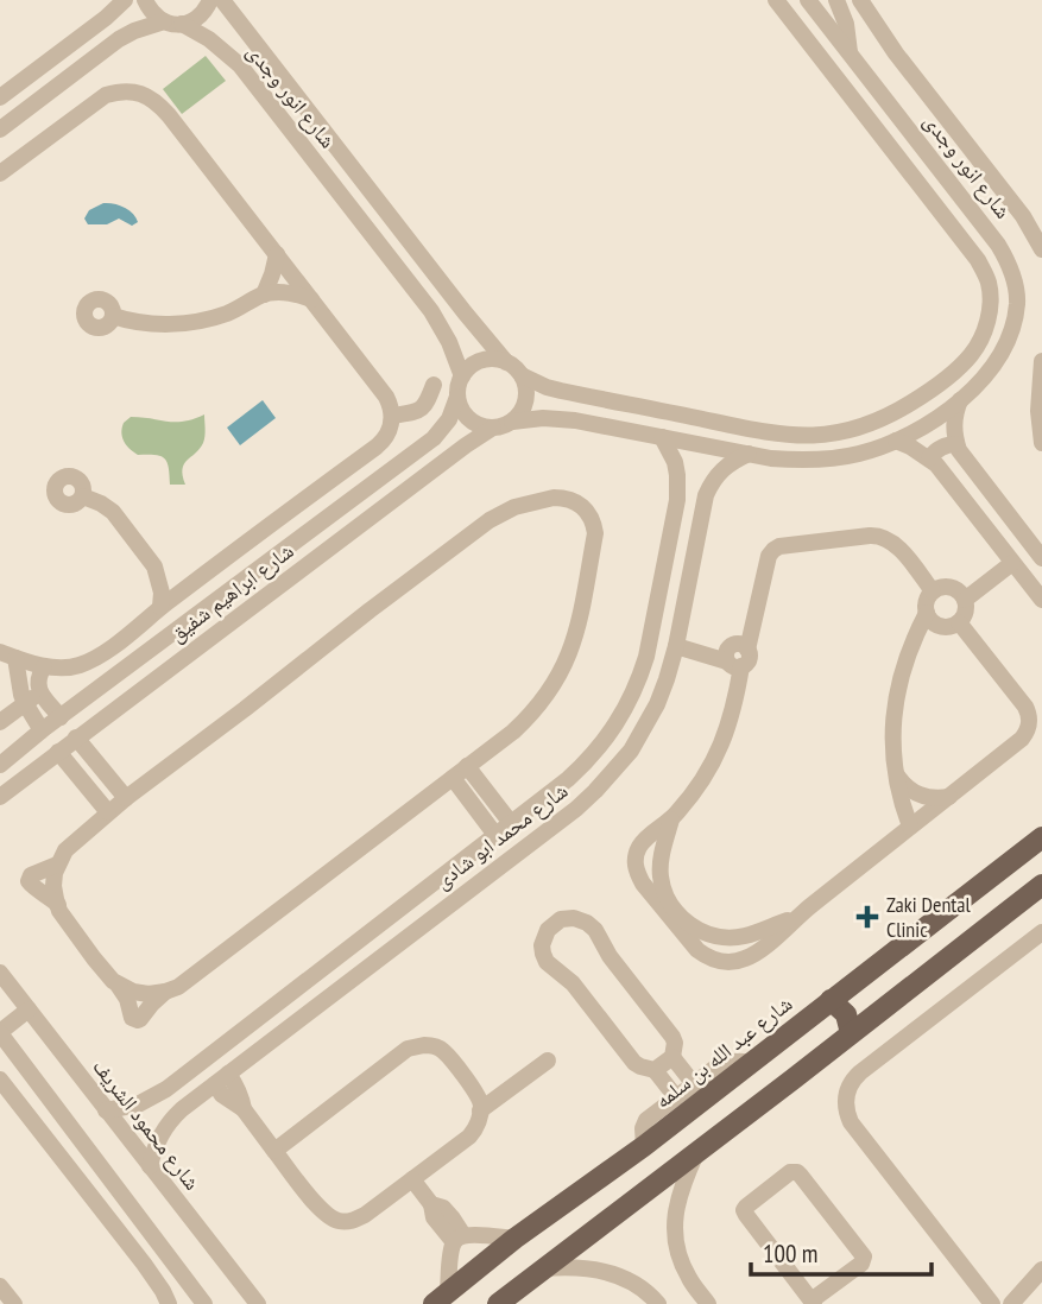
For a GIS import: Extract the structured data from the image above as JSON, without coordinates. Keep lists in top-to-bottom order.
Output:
{
  "streets": {
    "main road": ["شارع عبد الله بن سلمه"],
    "street": [
      "شارع انور وجدى",
      "شارع ابراهيم شفيق",
      "شارع محمد ابو شادى",
      "شارع محمود الشريف"
    ]
  },
  "crossings": [
    ["شارع انور وجدى", "شارع ابراهيم شفيق"],
    ["شارع انور وجدى", "شارع محمد ابو شادى"],
    ["شارع محمد ابو شادى", "شارع محمود الشريف"]
  ],
  "places": {
    "health": ["Zaki Dental Clinic"]
  },
  "scale_bar": "100 m"
}
